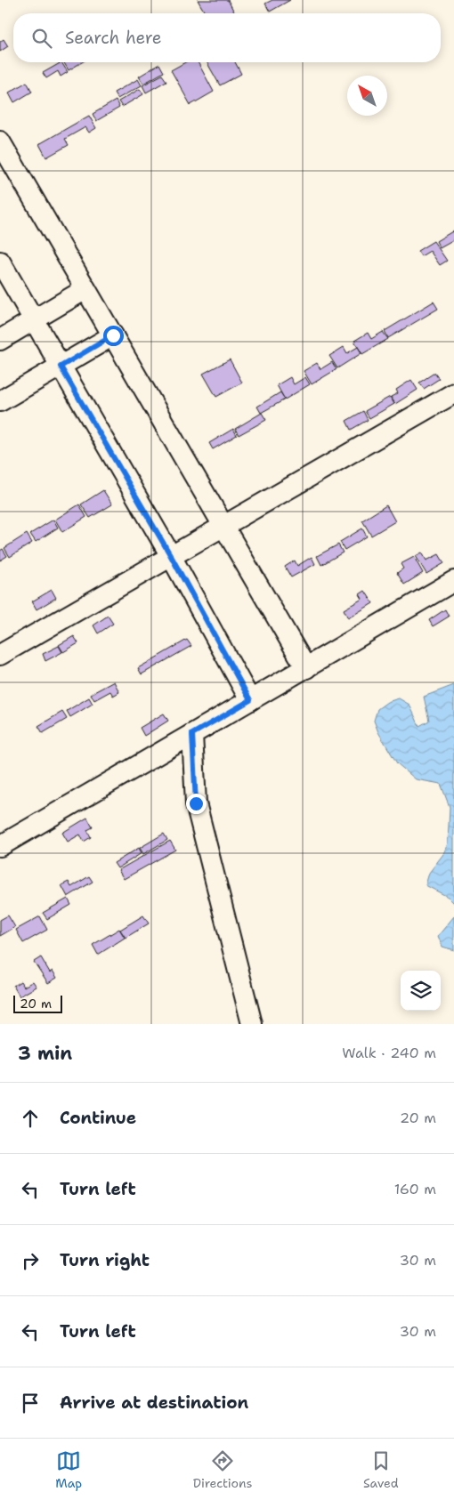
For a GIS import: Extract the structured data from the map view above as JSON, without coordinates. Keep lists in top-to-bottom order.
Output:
{
  "scale_bar": "20 m",
  "north": "top left",
  "page": {
    "search": "Search here",
    "scale": "20 m",
    "heading": ["3 min", "Walk · 240 m"],
    "list": [
      ["Continue", "20 m"],
      ["Turn left", "160 m"],
      ["Turn right", "30 m"],
      ["Turn left", "30 m"],
      "Arrive at destination"
    ],
    "nav": ["Map", "Directions", "Saved"]
  }
}
